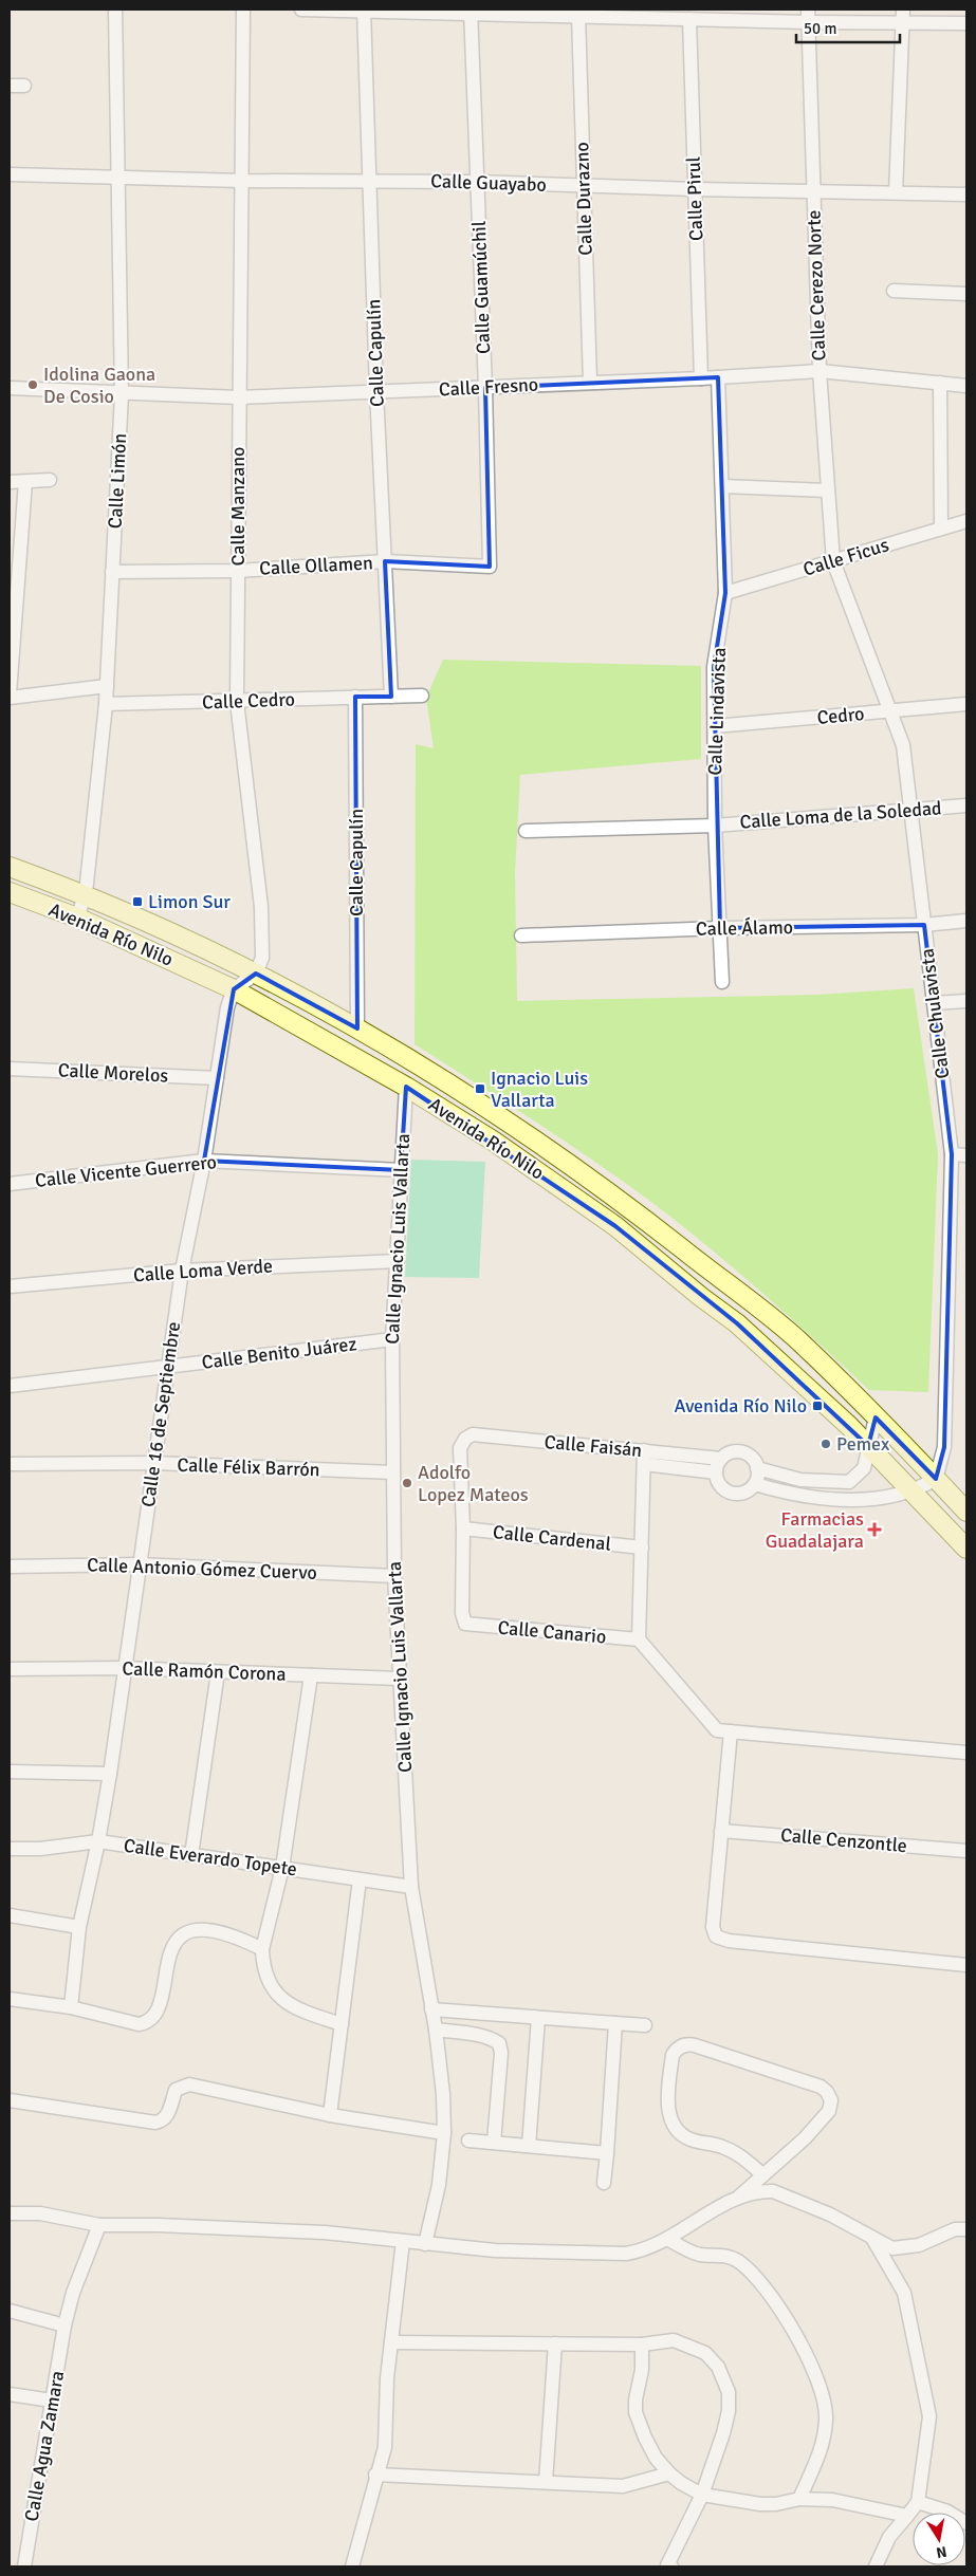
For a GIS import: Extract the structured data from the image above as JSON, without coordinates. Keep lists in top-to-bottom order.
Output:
{
  "streets": {
    "main road": ["Avenida Río Nilo"],
    "street": [
      "Calle Guayabo",
      "Calle Durazno",
      "Calle Pirul",
      "Calle Cerezo Norte",
      "Calle Guamúchil",
      "Calle Capulín",
      "Calle Fresno",
      "Calle Limón",
      "Calle Manzano",
      "Calle Ficus",
      "Calle Ollamen",
      "Calle Cedro",
      "Calle Lindavista",
      "Cedro",
      "Calle Loma de la Soledad",
      "Calle Álamo",
      "Calle Chulavista",
      "Calle Morelos",
      "Calle Vicente Guerrero",
      "Calle Ignacio Luis Vallarta",
      "Calle Loma Verde",
      "Calle Benito Juárez",
      "Calle 16 de Septiembre",
      "Calle Faisán",
      "Calle Félix Barrón",
      "Calle Cardenal",
      "Calle Antonio Gómez Cuervo",
      "Calle Canario",
      "Calle Ramón Corona",
      "Calle Cenzontle",
      "Calle Everardo Topete",
      "Calle Agua Zamara"
    ]
  },
  "crossings": [
    ["Calle Guayabo", "Calle Durazno"],
    ["Calle Guayabo", "Calle Pirul"],
    ["Calle Guayabo", "Calle Cerezo Norte"],
    ["Calle Guayabo", "Calle Guamúchil"],
    ["Calle Guayabo", "Calle Capulín"],
    ["Calle Guayabo", "Calle Limón"],
    ["Calle Guayabo", "Calle Manzano"],
    ["Calle Durazno", "Calle Fresno"],
    ["Calle Pirul", "Calle Fresno"],
    ["Calle Cerezo Norte", "Calle Fresno"],
    ["Calle Cerezo Norte", "Calle Ficus"],
    ["Calle Cerezo Norte", "Calle Chulavista"],
    ["Calle Guamúchil", "Calle Fresno"],
    ["Calle Guamúchil", "Calle Ollamen"],
    ["Calle Capulín", "Calle Fresno"],
    ["Calle Capulín", "Calle Ollamen"],
    ["Calle Capulín", "Calle Cedro"],
    ["Calle Capulín", "Avenida Río Nilo"],
    ["Calle Fresno", "Calle Limón"],
    ["Calle Fresno", "Calle Manzano"],
    ["Calle Fresno", "Calle Lindavista"],
    ["Calle Limón", "Calle Ollamen"],
    ["Calle Limón", "Calle Cedro"],
    ["Calle Limón", "Avenida Río Nilo"],
    ["Calle Manzano", "Calle Ollamen"],
    ["Calle Manzano", "Calle Cedro"],
    ["Calle Manzano", "Avenida Río Nilo"],
    ["Calle Ficus", "Calle Lindavista"],
    ["Calle Ficus", "Calle Chulavista"],
    ["Calle Lindavista", "Cedro"],
    ["Calle Lindavista", "Calle Loma de la Soledad"],
    ["Calle Lindavista", "Calle Álamo"],
    ["Cedro", "Calle Chulavista"],
    ["Calle Loma de la Soledad", "Calle Chulavista"],
    ["Calle Álamo", "Calle Chulavista"],
    ["Avenida Río Nilo", "Calle Chulavista"],
    ["Avenida Río Nilo", "Calle Ignacio Luis Vallarta"],
    ["Avenida Río Nilo", "Calle 16 de Septiembre"],
    ["Calle Morelos", "Calle 16 de Septiembre"],
    ["Calle Vicente Guerrero", "Calle Ignacio Luis Vallarta"],
    ["Calle Vicente Guerrero", "Calle 16 de Septiembre"],
    ["Calle Ignacio Luis Vallarta", "Calle Loma Verde"],
    ["Calle Ignacio Luis Vallarta", "Calle Benito Juárez"],
    ["Calle Ignacio Luis Vallarta", "Calle Félix Barrón"],
    ["Calle Ignacio Luis Vallarta", "Calle Antonio Gómez Cuervo"],
    ["Calle Ignacio Luis Vallarta", "Calle Ramón Corona"],
    ["Calle Ignacio Luis Vallarta", "Calle Everardo Topete"],
    ["Calle Loma Verde", "Calle 16 de Septiembre"],
    ["Calle Benito Juárez", "Calle 16 de Septiembre"],
    ["Calle 16 de Septiembre", "Calle Félix Barrón"],
    ["Calle 16 de Septiembre", "Calle Antonio Gómez Cuervo"],
    ["Calle 16 de Septiembre", "Calle Ramón Corona"],
    ["Calle 16 de Septiembre", "Calle Everardo Topete"],
    ["Calle Faisán", "Calle Cardenal"],
    ["Calle Faisán", "Calle Canario"],
    ["Calle Cardenal", "Calle Canario"]
  ],
  "places": {
    "other": ["Idolina Gaona De Cosio", "Pemex", "Adolfo Lopez Mateos"],
    "transit": ["Limon Sur", "Ignacio Luis Vallarta", "Avenida Río Nilo"],
    "health": ["Farmacias Guadalajara"]
  },
  "scale_bar": "50 m",
  "north": "bottom"
}
